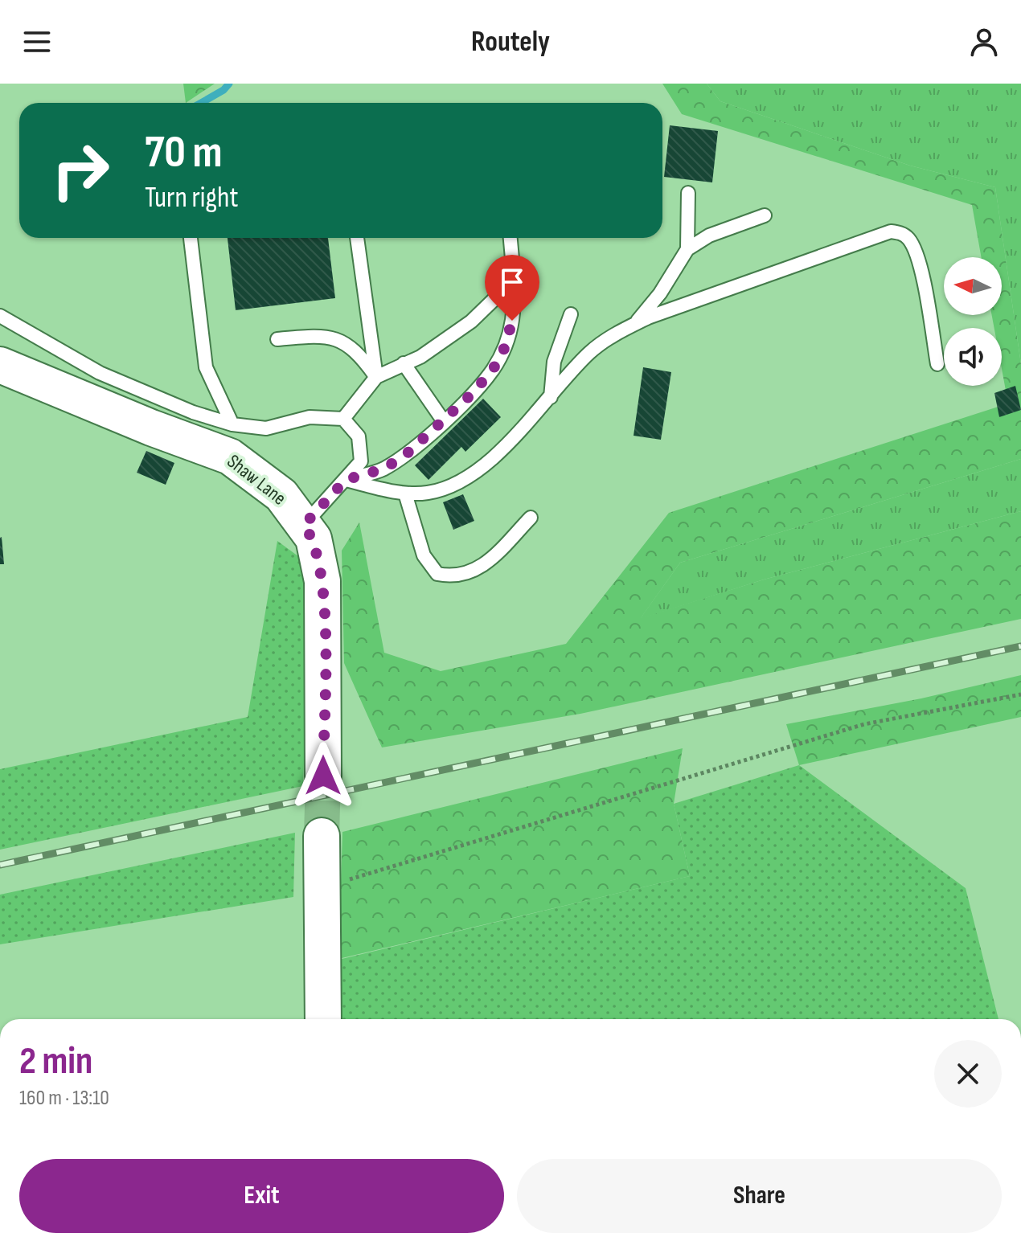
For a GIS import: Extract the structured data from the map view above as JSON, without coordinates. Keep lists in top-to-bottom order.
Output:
{
  "streets": {
    "street": ["Shaw Lane"]
  },
  "north": "left",
  "page": {
    "header": "Routely",
    "turn": ["70 m", "Turn right"],
    "heading": ["2 min", "160 m · 13:10"],
    "buttons": ["Exit", "Share"]
  }
}
